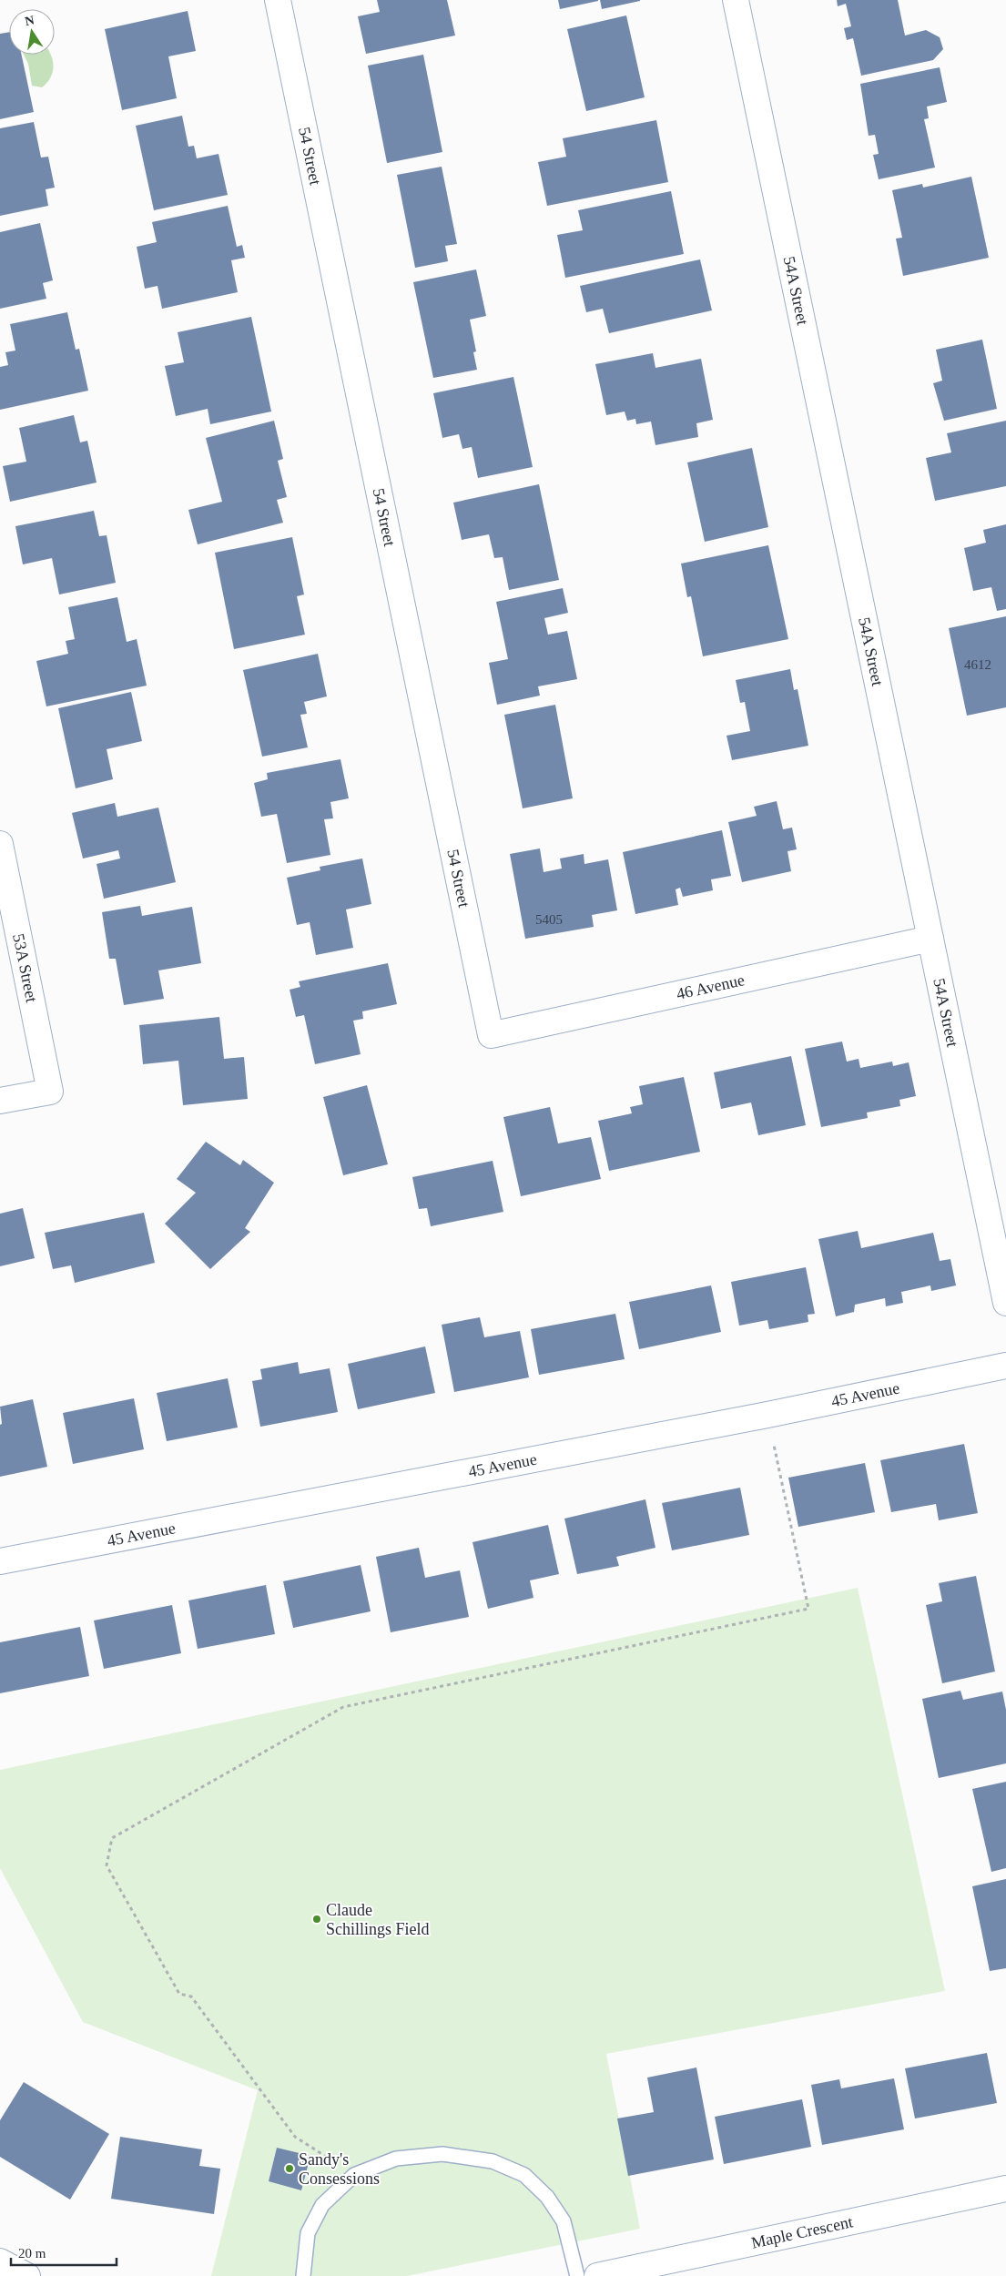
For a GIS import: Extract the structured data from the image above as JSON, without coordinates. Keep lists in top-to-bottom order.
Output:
{
  "streets": {
    "street": [
      "54 Street",
      "54A Street",
      "53A Street",
      "46 Avenue",
      "45 Avenue",
      "Maple Crescent"
    ]
  },
  "crossings": [
    ["54 Street", "46 Avenue"],
    ["54A Street", "46 Avenue"]
  ],
  "places": ["Claude Schillings Field", "Sandy's Consessions"],
  "house_numbers": ["4612", "5405"],
  "scale_bar": "20 m",
  "north": "top"
}
